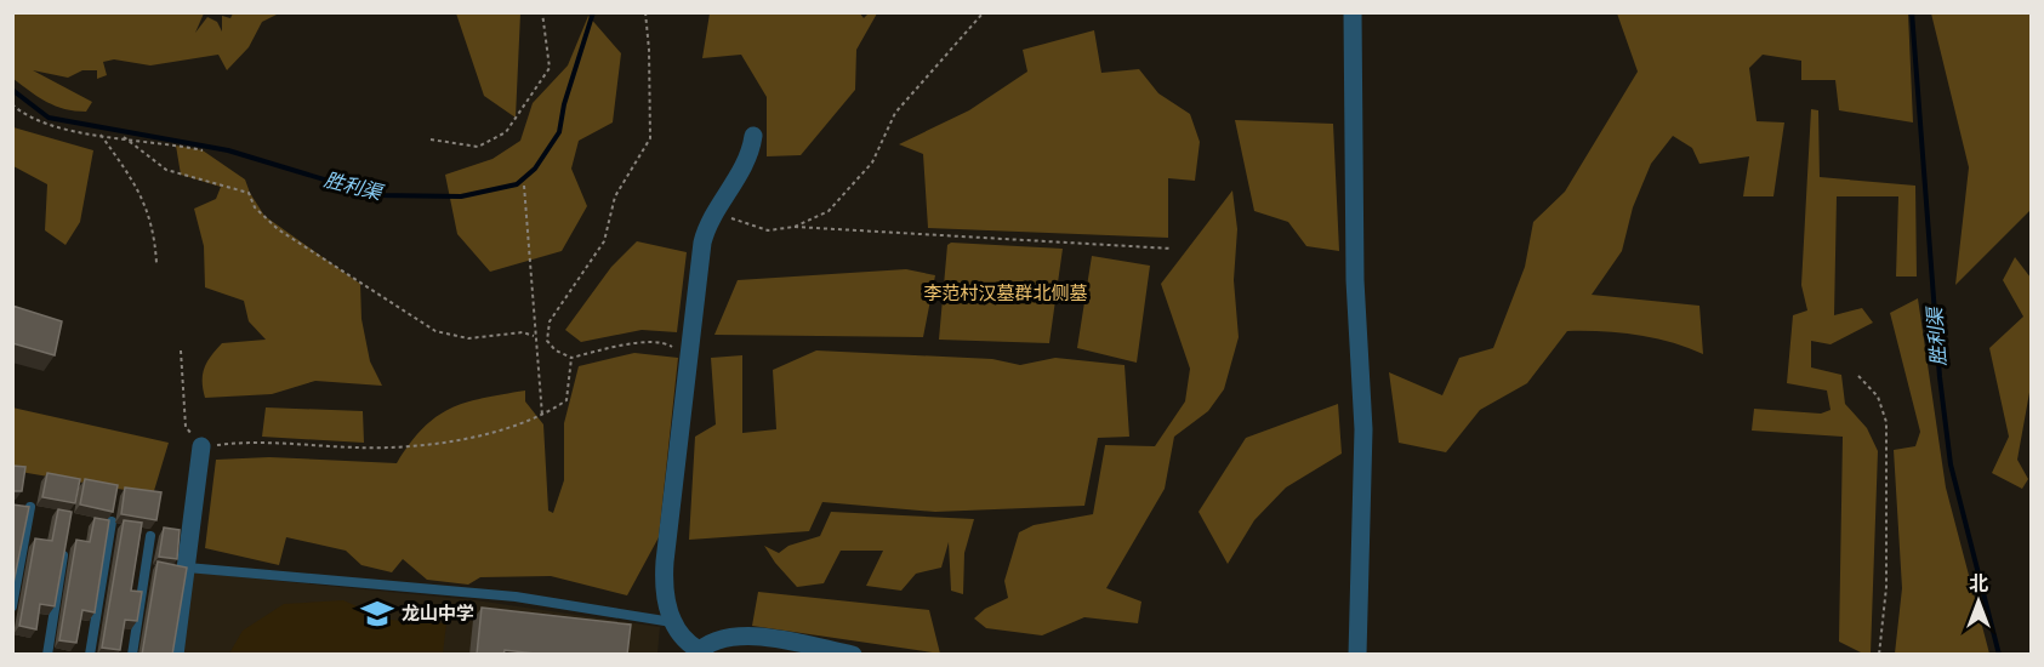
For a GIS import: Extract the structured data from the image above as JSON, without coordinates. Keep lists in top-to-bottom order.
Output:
{
  "water": ["胜利渠"],
  "parks": ["李范村汉墓群北侧墓"],
  "places": {
    "school or university": ["龙山中学"]
  },
  "north": "top"
}
